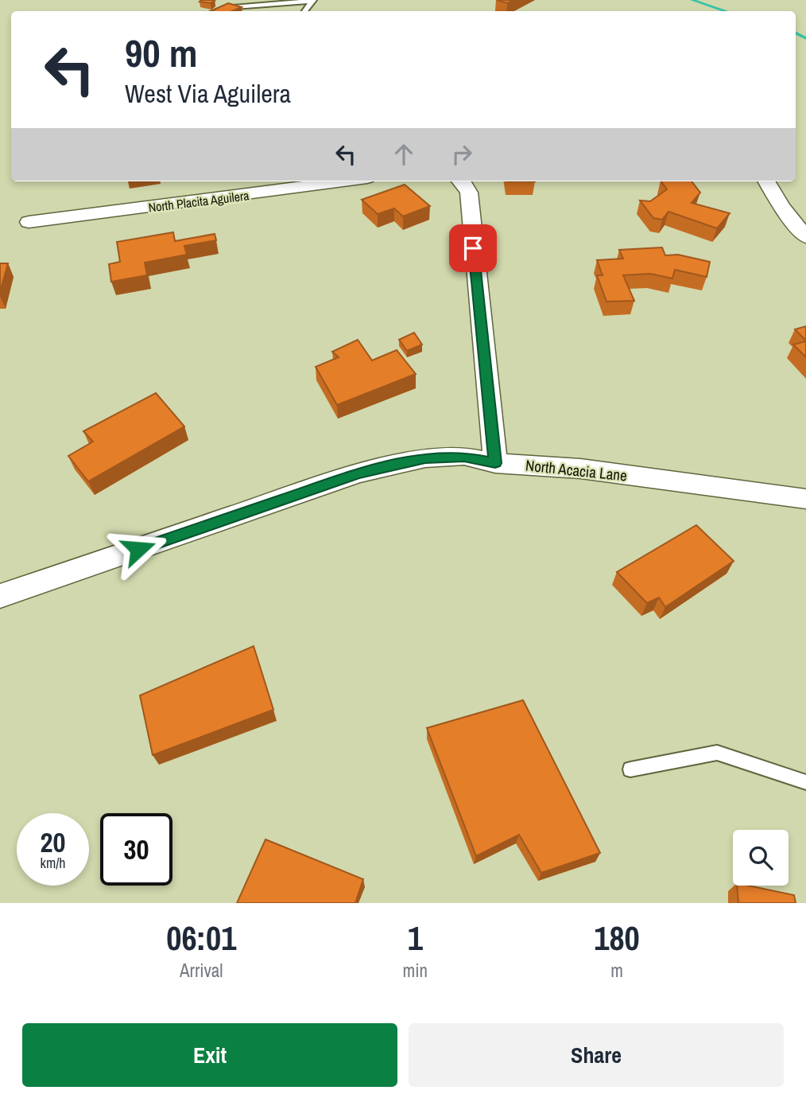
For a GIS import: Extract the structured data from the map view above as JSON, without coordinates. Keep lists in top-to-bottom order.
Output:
{
  "streets": {
    "street": ["North Placita Aguilera", "North Acacia Lane"]
  },
  "page": {
    "turn": ["90 m", "West Via Aguilera"],
    "speed": "20 km/h",
    "limit": "30",
    "eta": [
      "06:01",
      "Arrival",
      "1",
      "min",
      "180",
      "m"
    ],
    "buttons": ["Exit", "Share"]
  }
}
